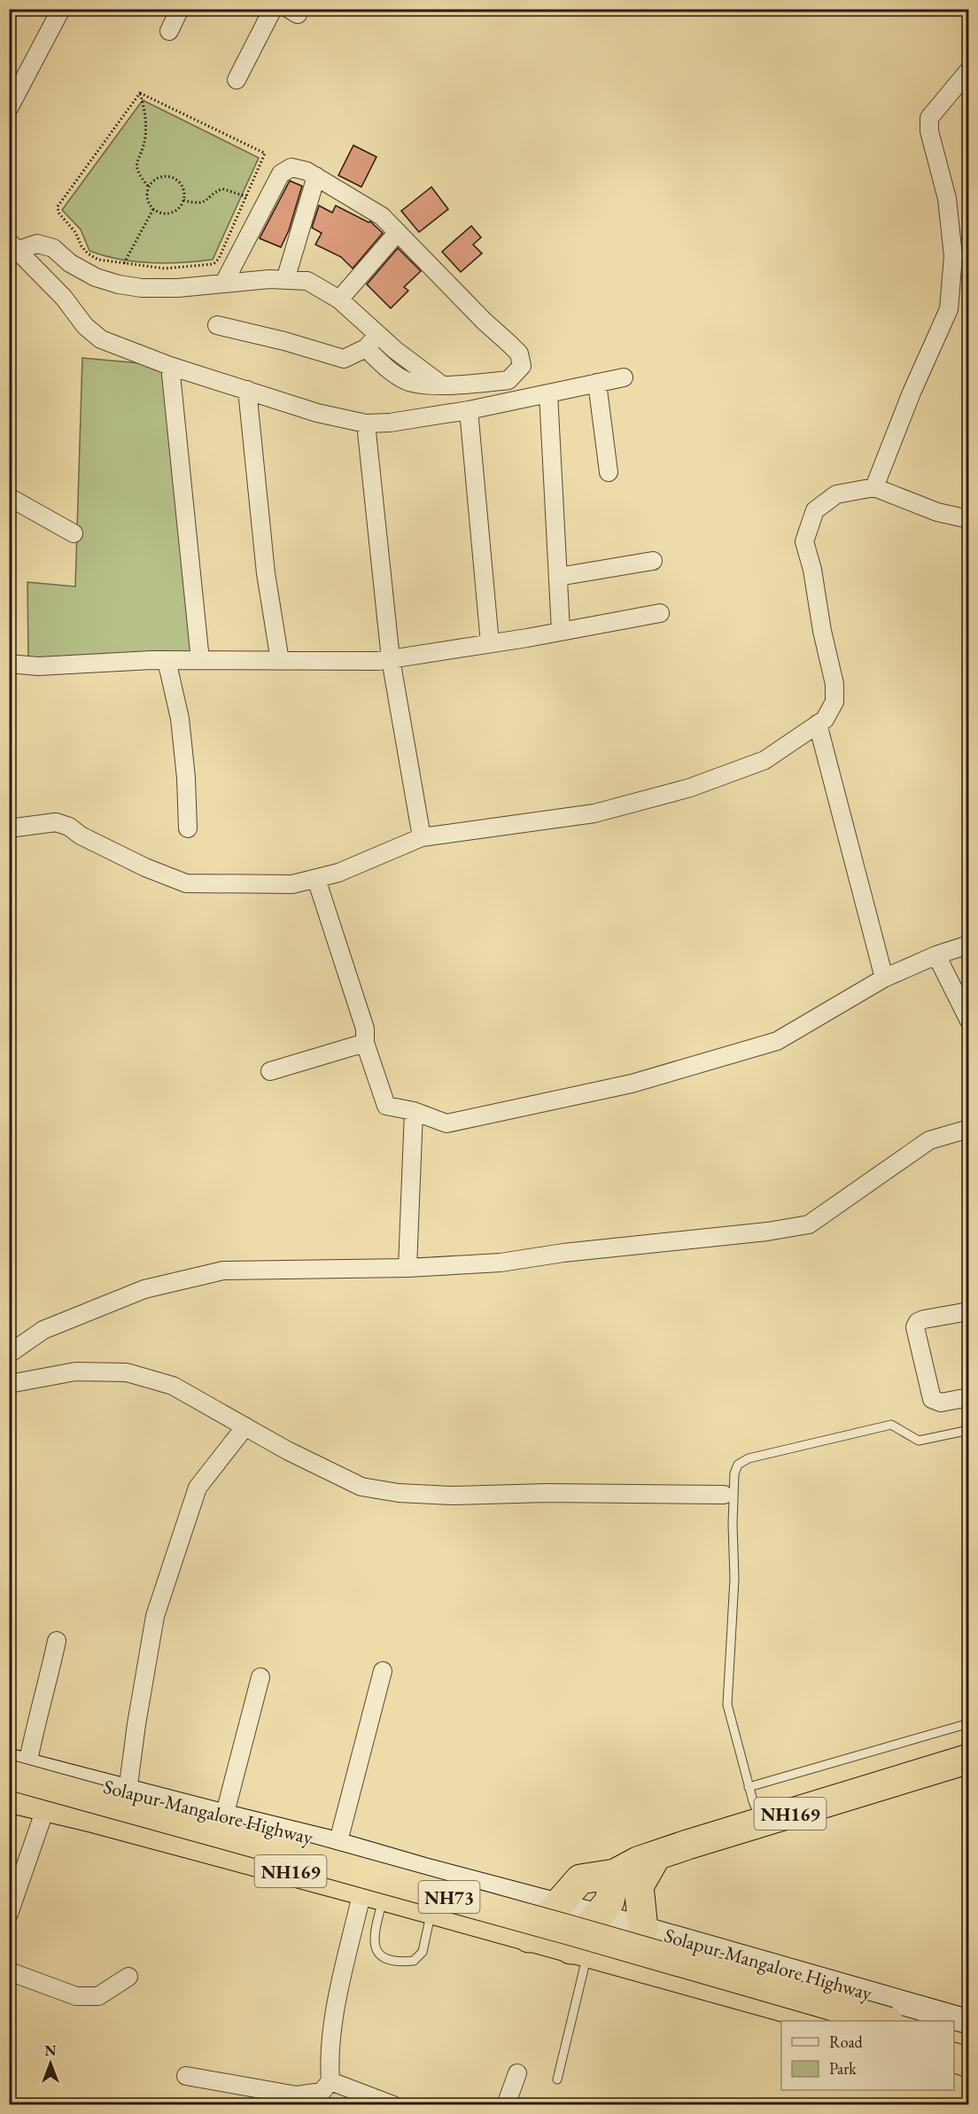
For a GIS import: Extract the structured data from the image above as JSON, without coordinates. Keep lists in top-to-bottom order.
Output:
{
  "streets": {
    "highway": ["NH169", "NH73"],
    "street": ["Solapur-Mangalore Highway"]
  },
  "crossings": [
    ["Solapur-Mangalore Highway", "NH169"],
    ["Solapur-Mangalore Highway", "NH73"]
  ],
  "legend": ["Road", "Park"],
  "north": "top"
}
